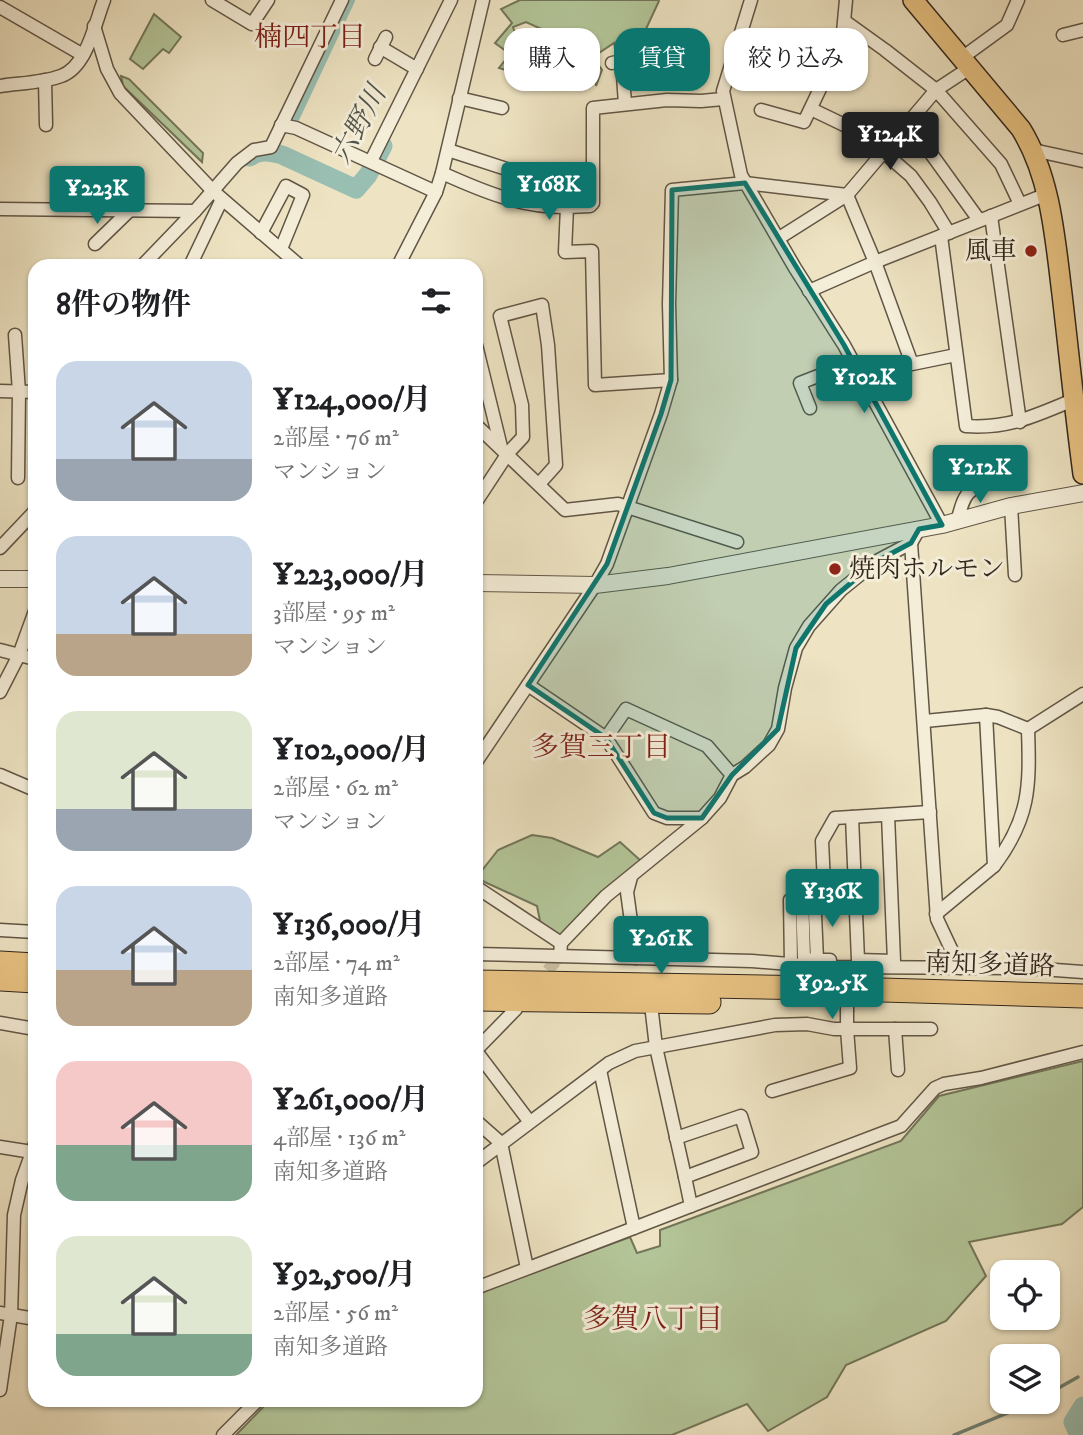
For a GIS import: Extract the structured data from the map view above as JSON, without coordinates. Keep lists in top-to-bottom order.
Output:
{
  "streets": {
    "highway": ["南知多道路"]
  },
  "districts": ["楠四丁目", "多賀三丁目", "多賀八丁目"],
  "water": ["六野川"],
  "places": ["風車", "焼肉ホルモン"],
  "page": {
    "chip": ["購入", "賃貸", "絞り込み"],
    "price": [
      "¥124K",
      "¥168K",
      "¥223K",
      "¥102K",
      "¥212K",
      "¥136K",
      "¥261K",
      "¥92.5K"
    ],
    "heading": "8件の物件",
    "list": [
      {
        "name": "¥124,000/月",
        "note": "2部屋 · 76 m² · マンション"
      },
      {
        "name": "¥223,000/月",
        "note": "3部屋 · 95 m² · マンション"
      },
      {
        "name": "¥102,000/月",
        "note": "2部屋 · 62 m² · マンション"
      },
      {
        "name": "¥136,000/月",
        "note": "2部屋 · 74 m² · 南知多道路"
      },
      {
        "name": "¥261,000/月",
        "note": "4部屋 · 136 m² · 南知多道路"
      },
      {
        "name": "¥92,500/月",
        "note": "2部屋 · 56 m² · 南知多道路"
      }
    ]
  }
}
